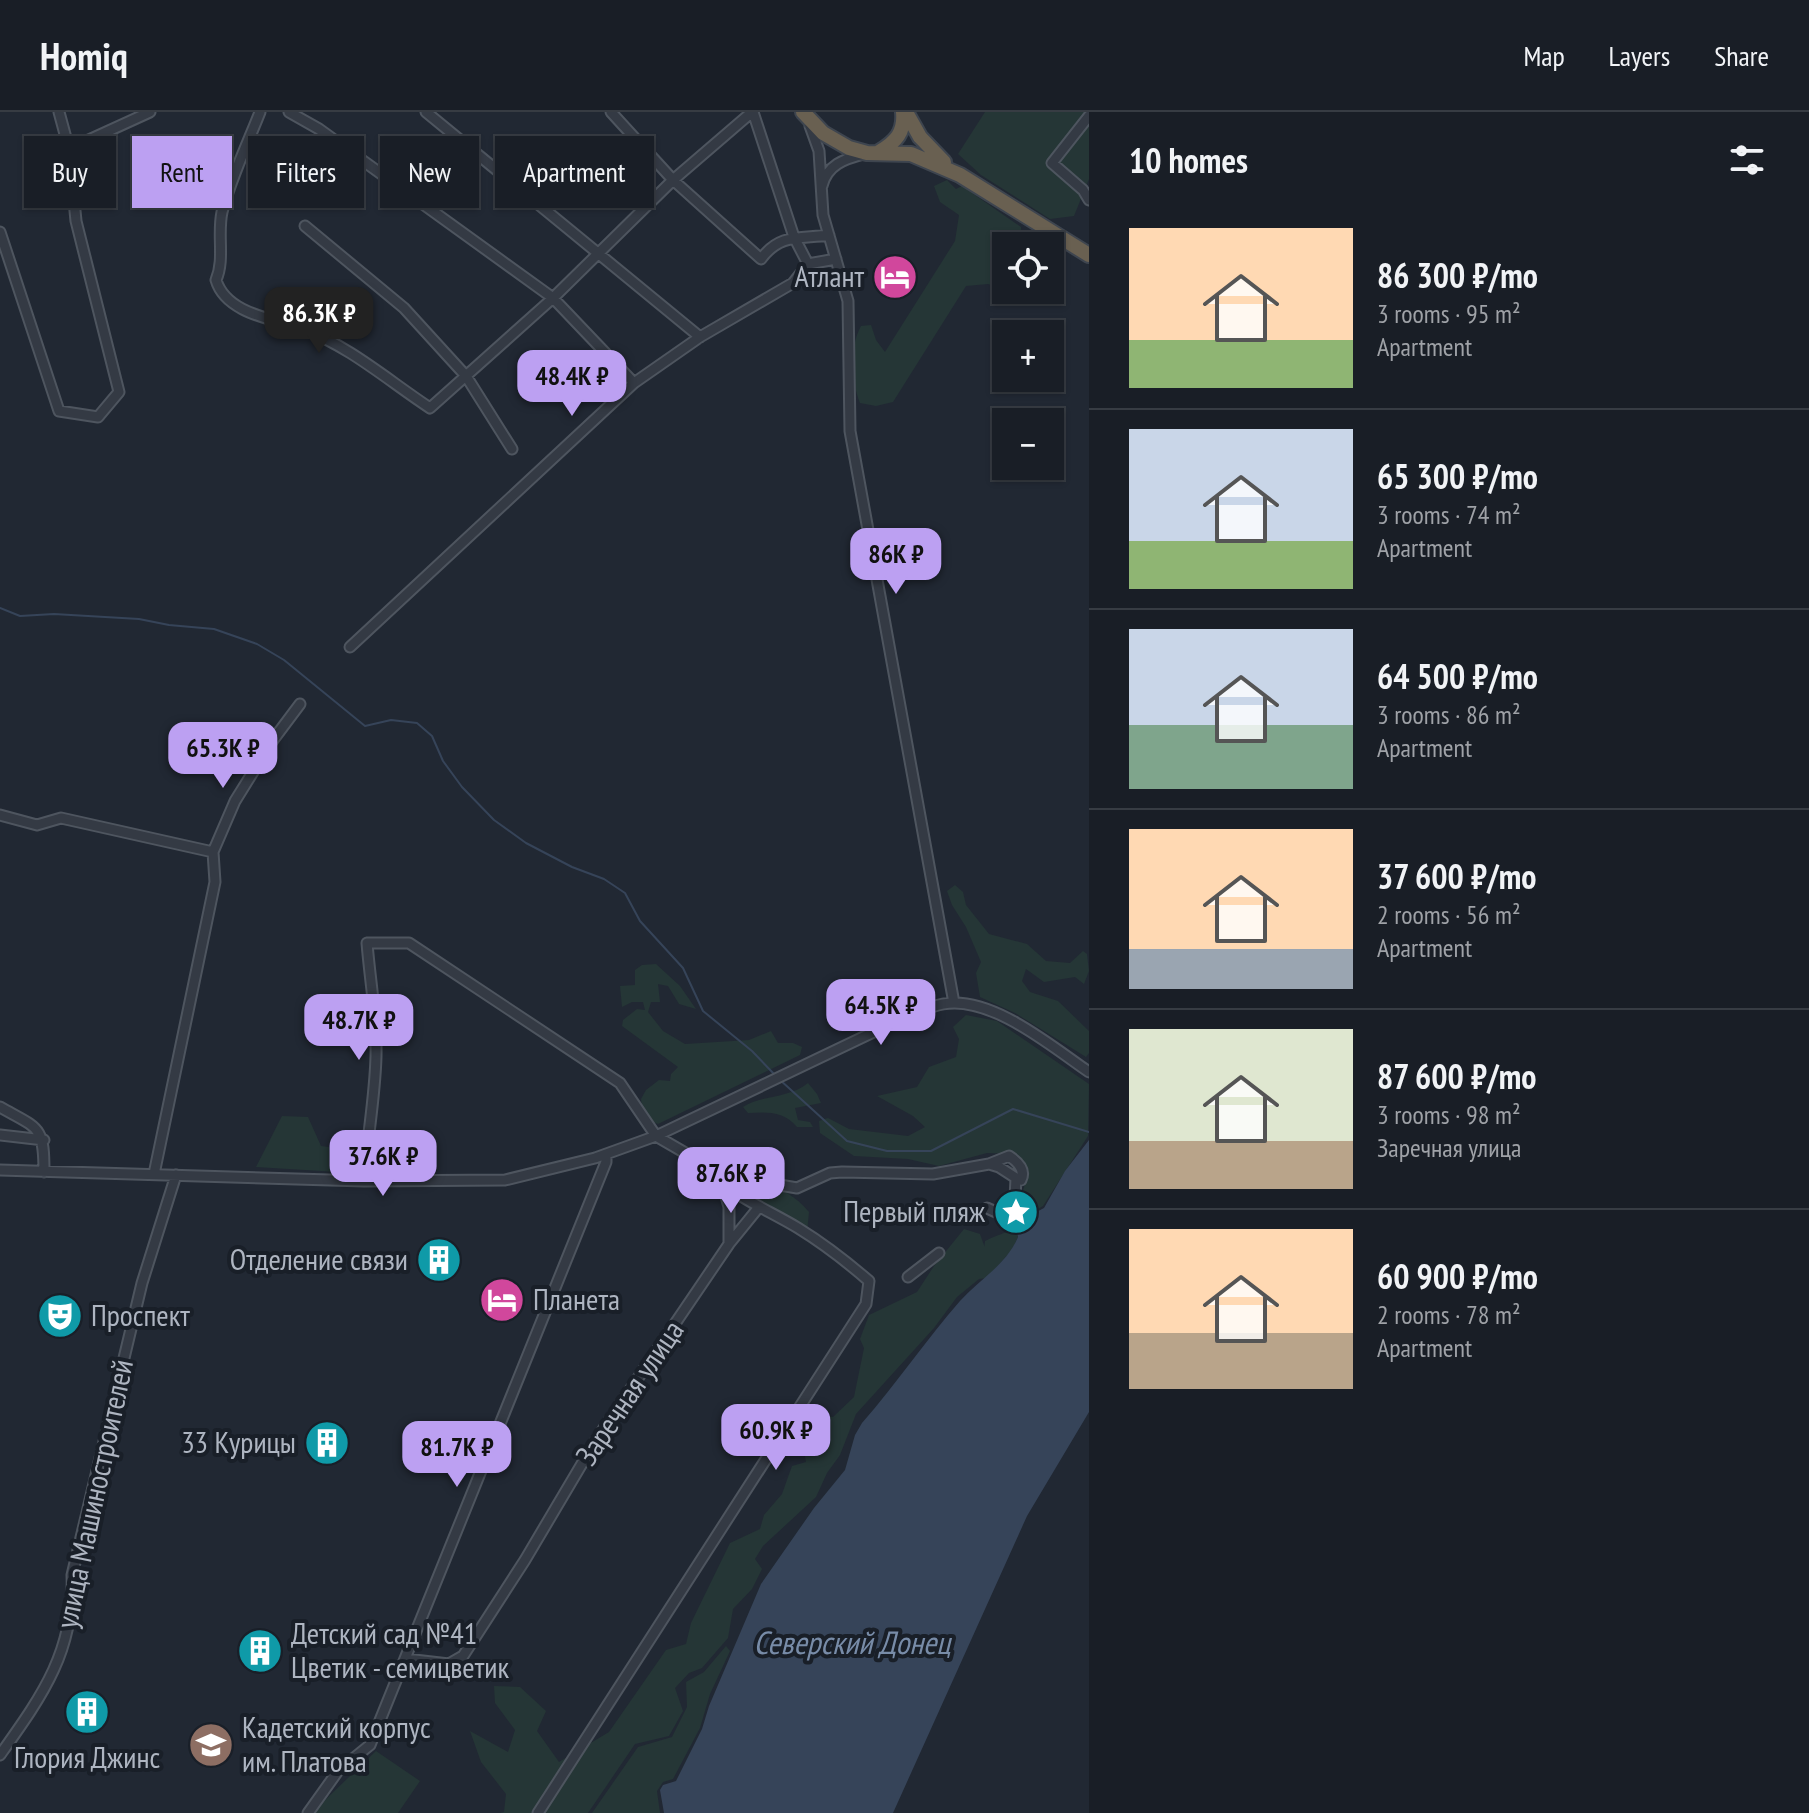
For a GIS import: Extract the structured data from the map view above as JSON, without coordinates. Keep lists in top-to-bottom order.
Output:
{
  "streets": {
    "street": ["Заречная улица", "улица Машиностроителей"]
  },
  "water": ["Северский Донец"],
  "places": {
    "hotel": ["Атлант", "Планета"],
    "place": ["Первый пляж"],
    "building": [
      "Отделение связи",
      "33 Курицы",
      "Детский сад №41 Цветик - семицветик",
      "Глория Джинс"
    ],
    "theatre": ["Проспект"],
    "school or university": ["Кадетский корпус им. Платова"]
  },
  "page": {
    "header": "Homiq",
    "nav": ["Map", "Layers", "Share"],
    "heading": "10 homes",
    "chip": [
      "Buy",
      "Rent",
      "Filters",
      "New",
      "Apartment"
    ],
    "list": [
      {
        "name": "86 300 ₽/mo",
        "note": "3 rooms · 95 m² · Apartment"
      },
      {
        "name": "65 300 ₽/mo",
        "note": "3 rooms · 74 m² · Apartment"
      },
      {
        "name": "64 500 ₽/mo",
        "note": "3 rooms · 86 m² · Apartment"
      },
      {
        "name": "37 600 ₽/mo",
        "note": "2 rooms · 56 m² · Apartment"
      },
      {
        "name": "87 600 ₽/mo",
        "note": "3 rooms · 98 m² · Заречная улица"
      },
      {
        "name": "60 900 ₽/mo",
        "note": "2 rooms · 78 m² · Apartment"
      }
    ],
    "map_buttons": ["+", "−"],
    "price": [
      "86.3K ₽",
      "48.4K ₽",
      "86K ₽",
      "65.3K ₽",
      "64.5K ₽",
      "48.7K ₽",
      "37.6K ₽",
      "87.6K ₽",
      "60.9K ₽",
      "81.7K ₽"
    ]
  }
}
